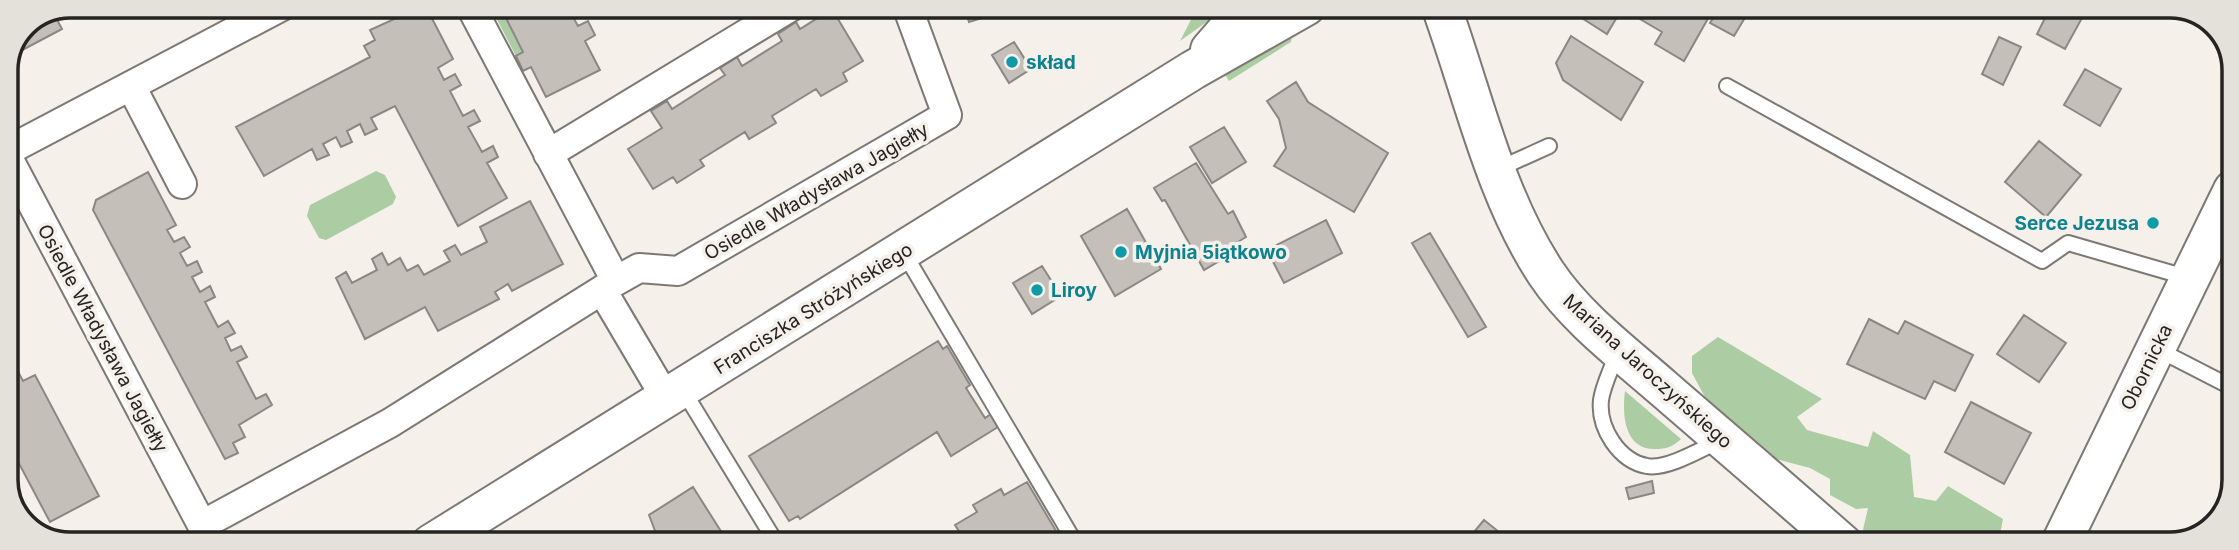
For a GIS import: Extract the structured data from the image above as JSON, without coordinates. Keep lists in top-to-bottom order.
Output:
{
  "streets": {
    "street": [
      "Osiedle Władysława Jagiełły",
      "Franciszka Stróżyńskiego",
      "Obornicka",
      "Mariana Jaroczyńskiego"
    ]
  },
  "places": [
    "skład",
    "Serce Jezusa",
    "Myjnia 5iątkowo",
    "Liroy"
  ]
}
